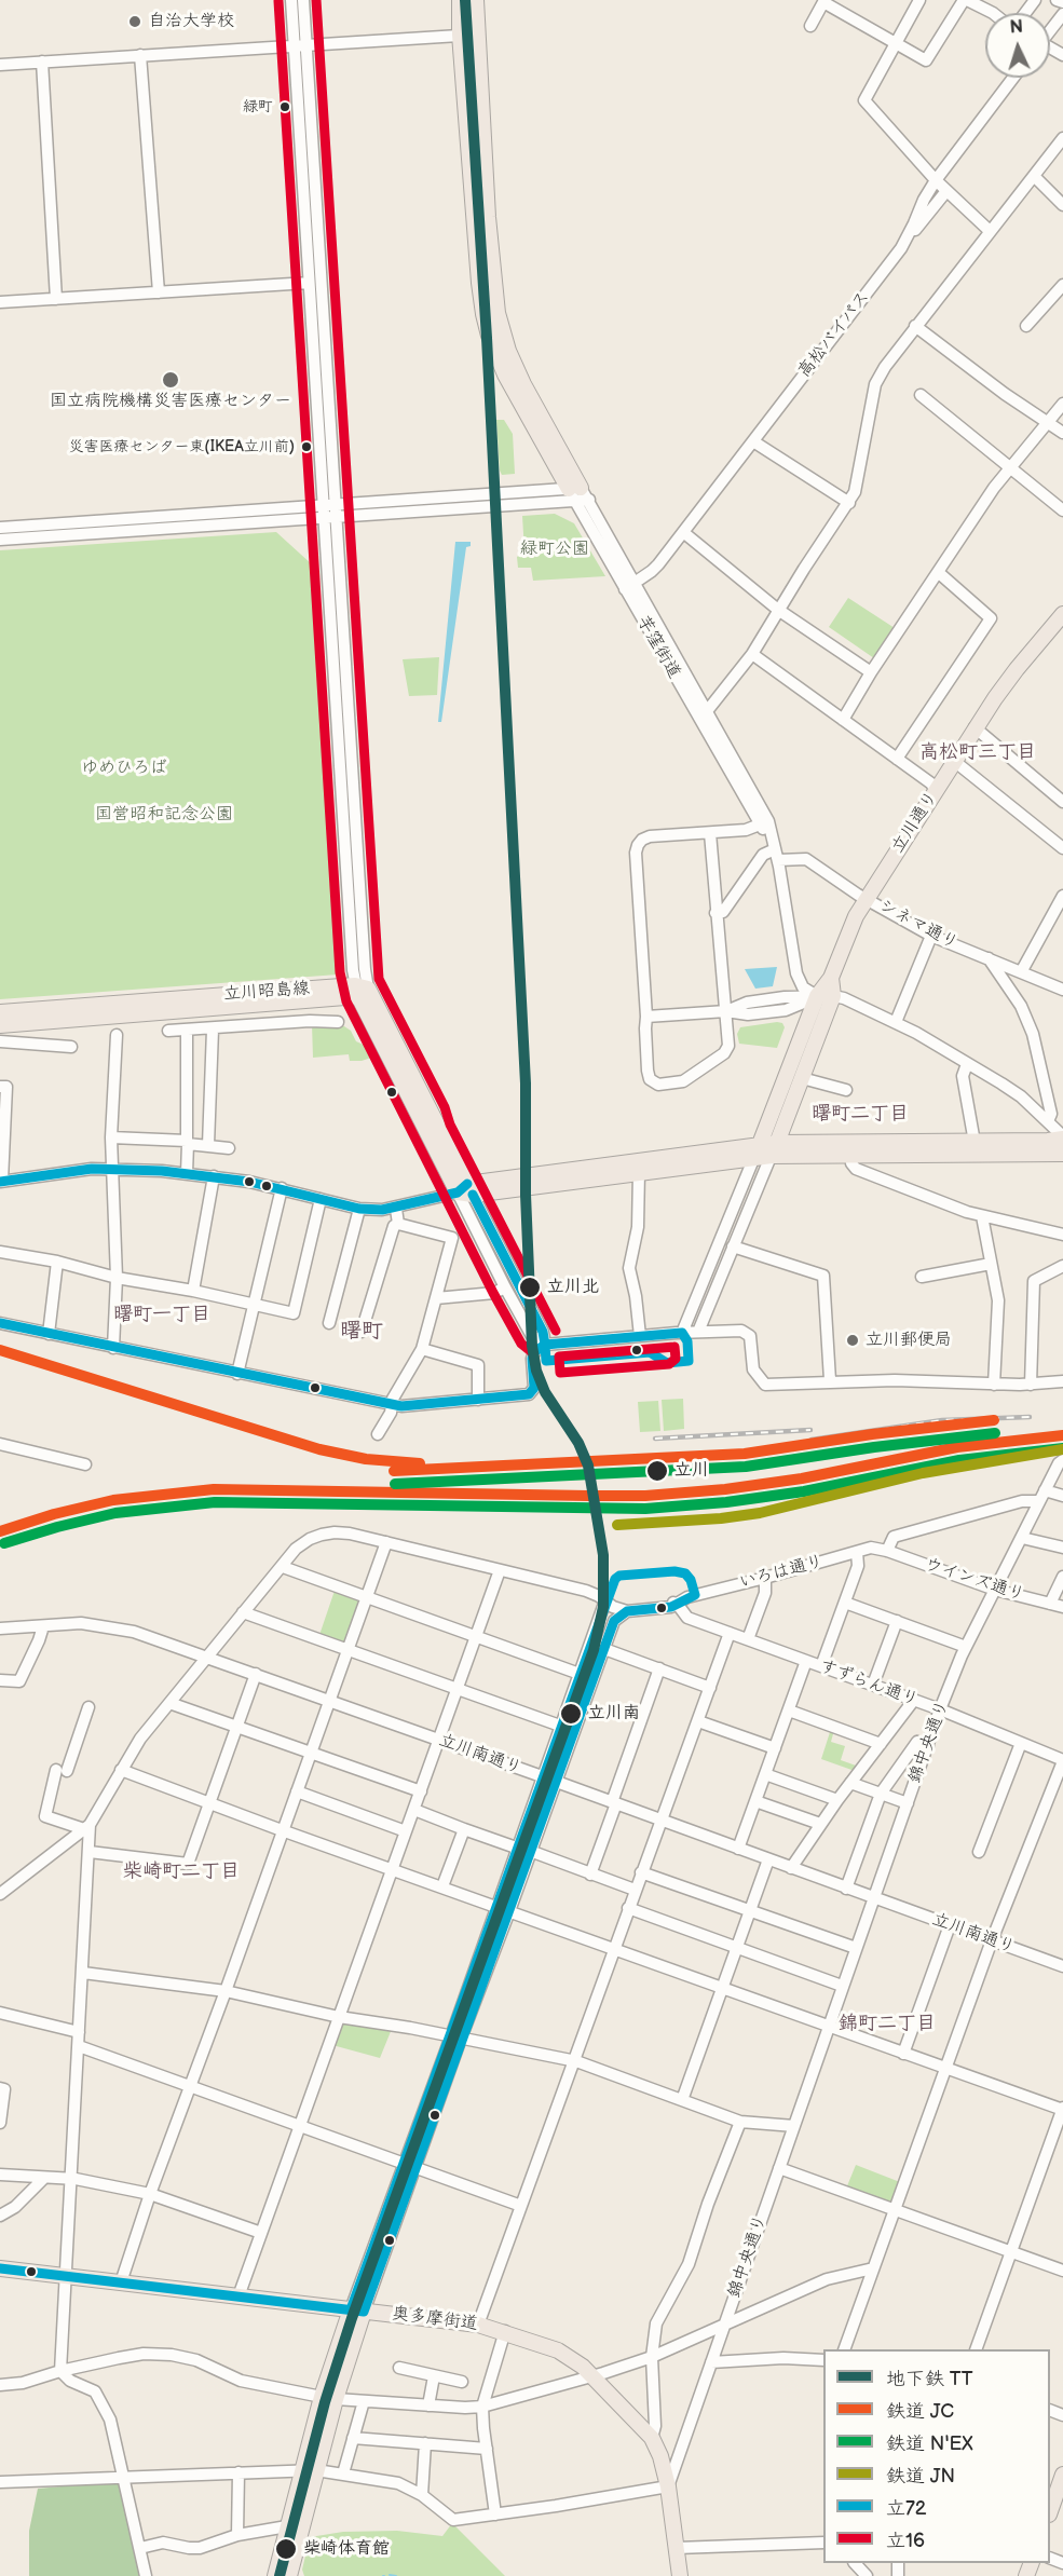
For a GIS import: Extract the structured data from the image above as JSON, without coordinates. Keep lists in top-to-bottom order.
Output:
{
  "streets": {
    "main road": ["立川通り", "立川昭島線", "奥多摩街道"],
    "street": [
      "高松バイパス",
      "芋窪街道",
      "シネマ通り",
      "いろは通り",
      "ウインズ通り",
      "すずらん通り",
      "錦中央通り",
      "立川南通り"
    ]
  },
  "crossings": [
    ["高松バイパス", "芋窪街道"],
    ["立川通り", "シネマ通り"],
    ["いろは通り", "ウインズ通り"],
    ["いろは通り", "すずらん通り"],
    ["ウインズ通り", "錦中央通り"],
    ["すずらん通り", "錦中央通り"],
    ["錦中央通り", "立川南通り"],
    ["錦中央通り", "奥多摩街道"]
  ],
  "districts": [
    "高松町三丁目",
    "曙町二丁目",
    "曙町一丁目",
    "曙町",
    "柴崎町二丁目",
    "錦町二丁目"
  ],
  "parks": ["緑町公園", "ゆめひろば", "国営昭和記念公園"],
  "places": [
    "自治大学校",
    "緑町",
    "国立病院機構災害医療センター",
    "災害医療センター東(IKEA立川前)",
    "立川北",
    "立川郵便局",
    "立川",
    "立川南",
    "柴崎体育館"
  ],
  "lines": [
    "metro line TT",
    "transit line 立16",
    "transit line 立72",
    "rail line JC",
    "rail line N'EX",
    "rail line JN"
  ],
  "legend": [
    "地下鉄 TT",
    "鉄道 JC",
    "鉄道 N'EX",
    "鉄道 JN",
    "立72",
    "立16"
  ],
  "north": "top"
}
